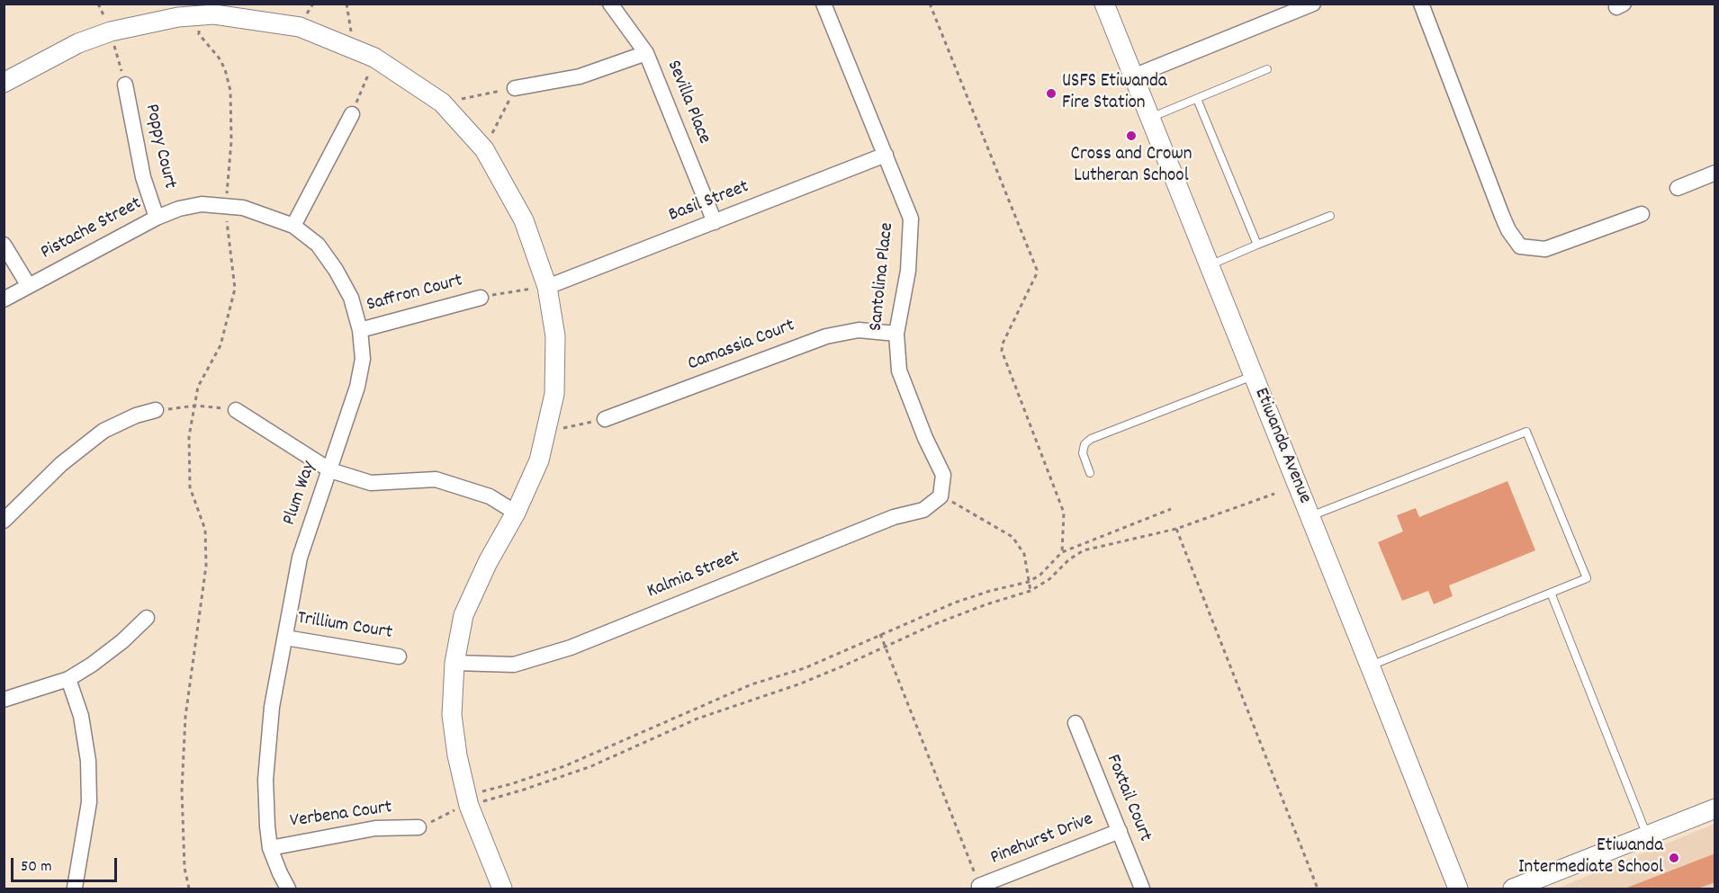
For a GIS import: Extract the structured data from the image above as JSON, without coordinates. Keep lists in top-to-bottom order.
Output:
{
  "streets": {
    "street": [
      "Sevilla Place",
      "Poppy Court",
      "Basil Street",
      "Pistache Street",
      "Santolina Place",
      "Saffron Court",
      "Camassia Court",
      "Etiwanda Avenue",
      "Plum Way",
      "Kalmia Street",
      "Trillium Court",
      "Foxtail Court",
      "Verbena Court",
      "Pinehurst Drive"
    ]
  },
  "crossings": [
    ["Sevilla Place", "Basil Street"],
    ["Poppy Court", "Pistache Street"],
    ["Basil Street", "Santolina Place"],
    ["Pistache Street", "Plum Way"],
    ["Santolina Place", "Camassia Court"],
    ["Santolina Place", "Kalmia Street"],
    ["Saffron Court", "Plum Way"],
    ["Plum Way", "Trillium Court"],
    ["Plum Way", "Verbena Court"],
    ["Foxtail Court", "Pinehurst Drive"]
  ],
  "places": ["USFS Etiwanda Fire Station", "Cross and Crown Lutheran School", "Etiwanda Intermediate School"],
  "scale_bar": "50 m"
}
